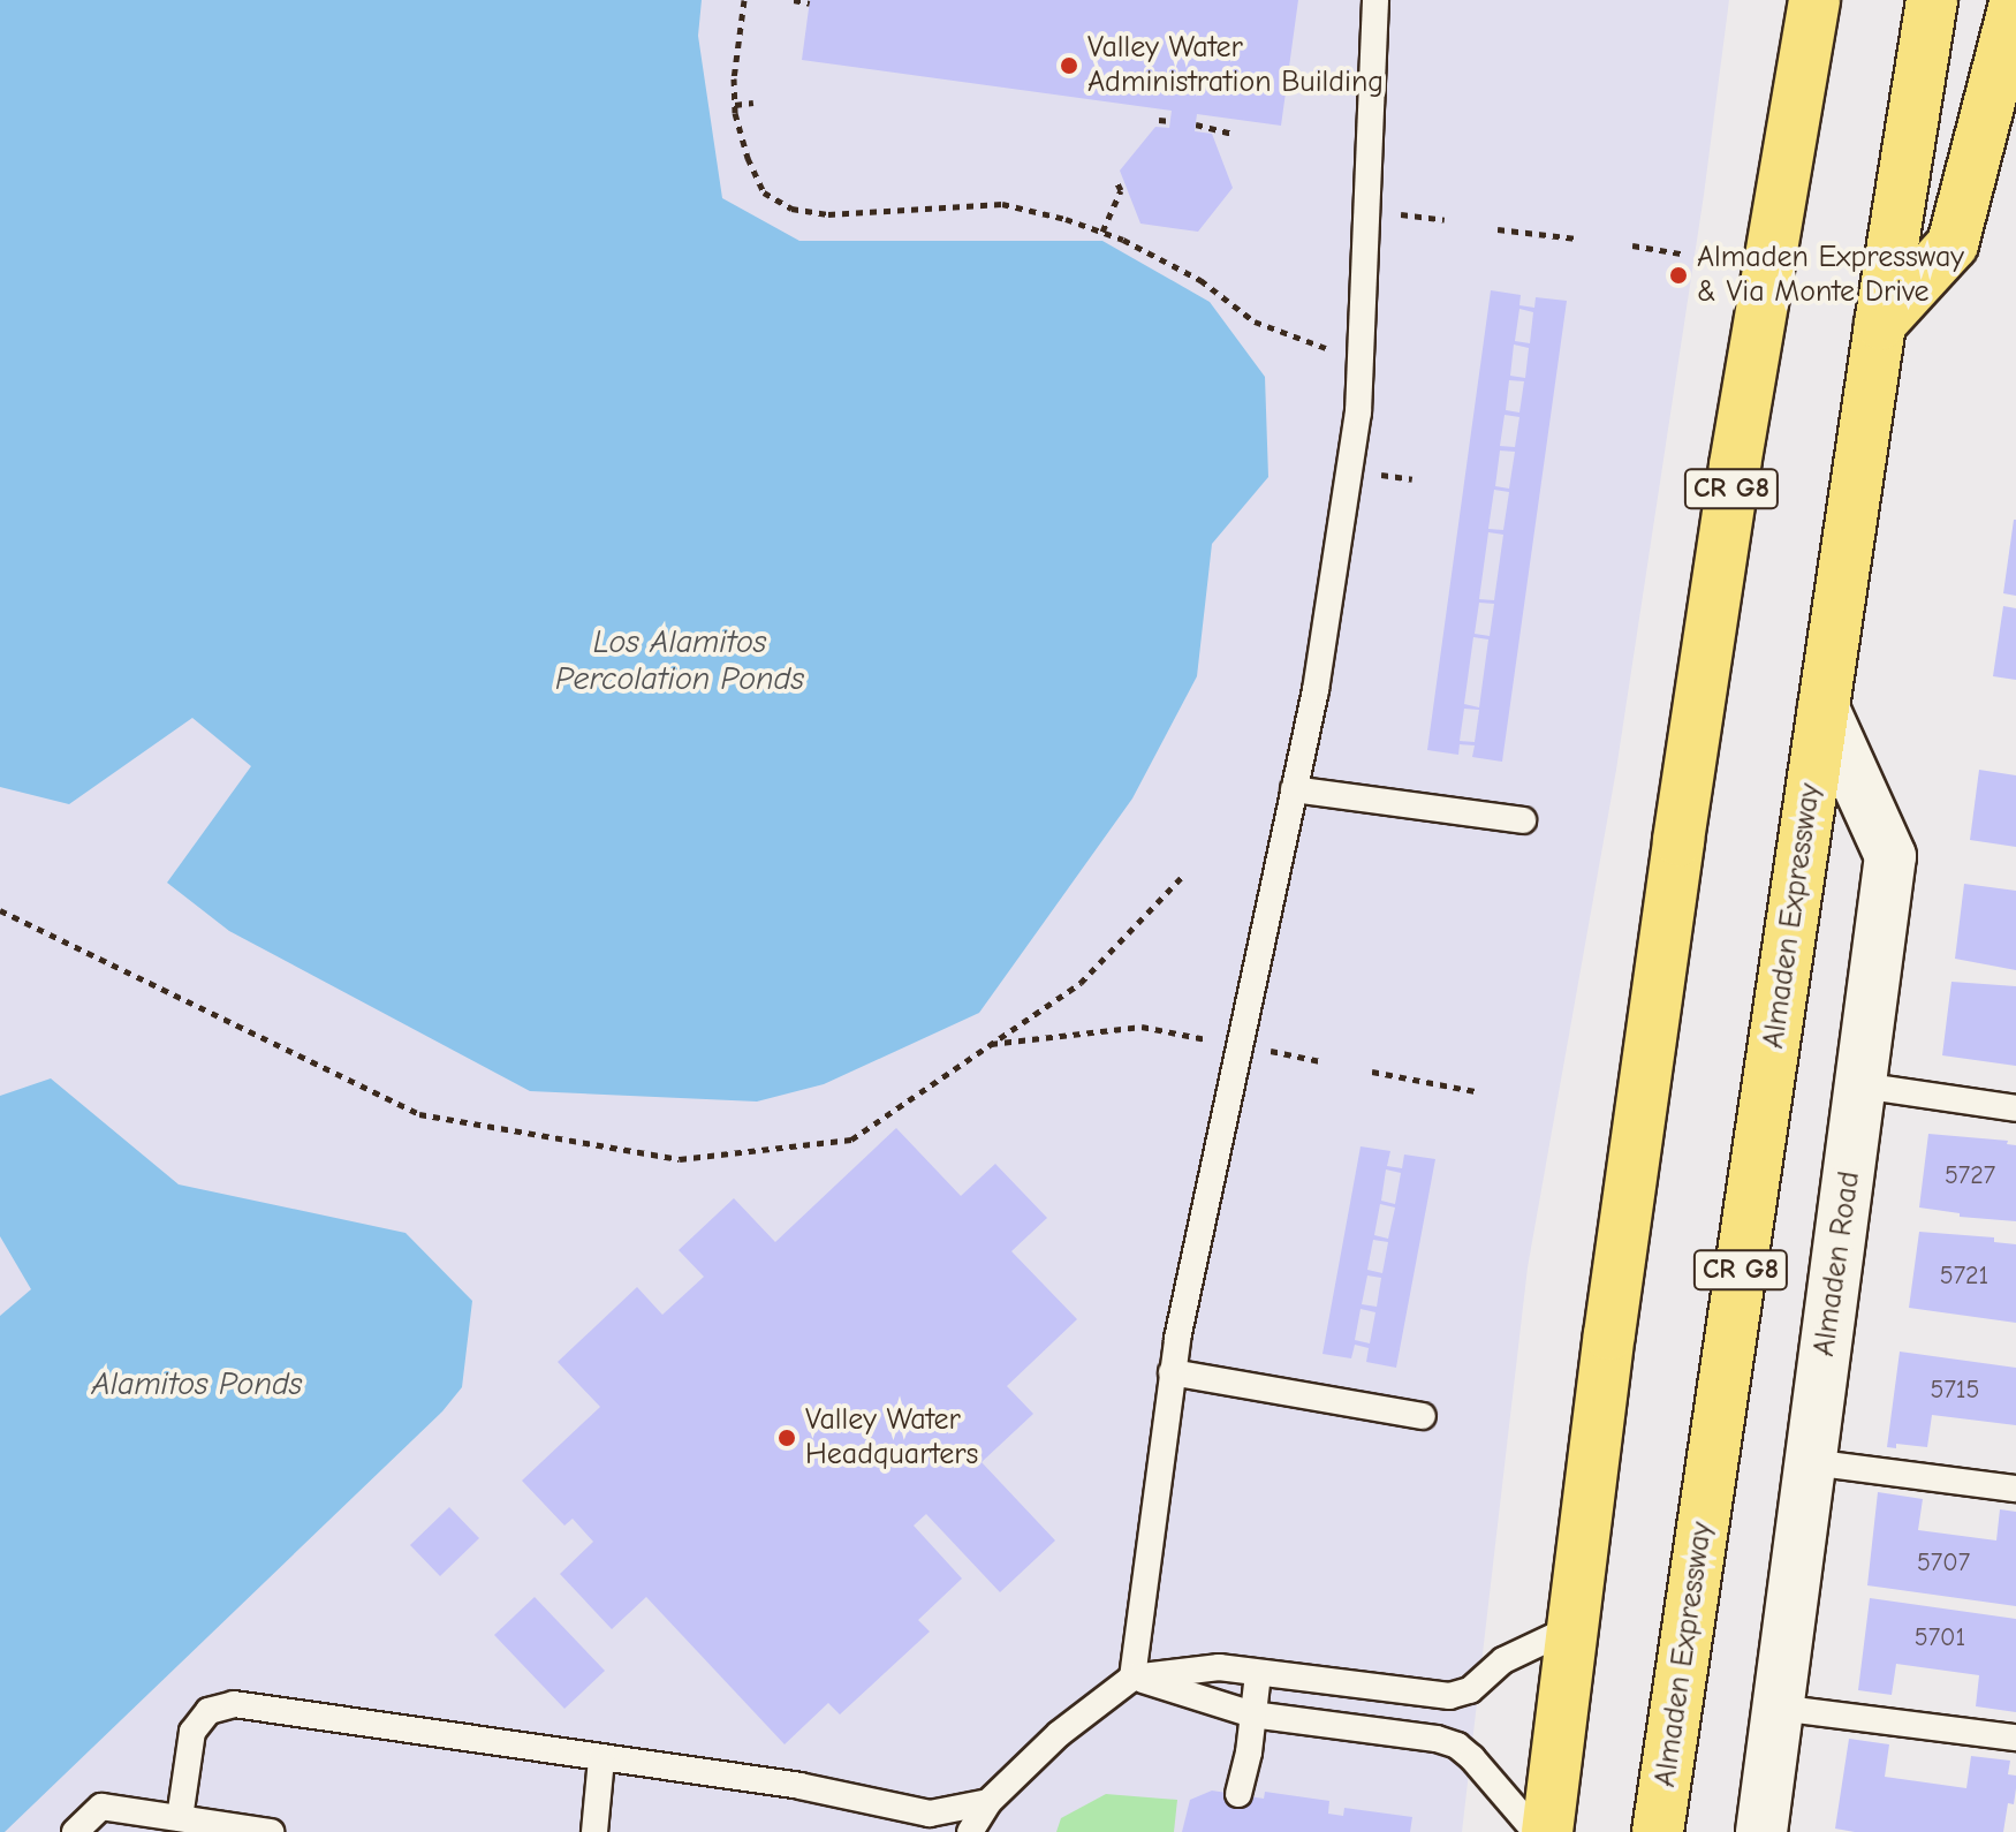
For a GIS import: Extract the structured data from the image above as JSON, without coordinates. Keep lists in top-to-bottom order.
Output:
{
  "streets": {
    "main road": ["CR G8", "Almaden Expressway"],
    "street": ["Almaden Road"]
  },
  "crossings": [
    ["Almaden Expressway", "Almaden Road"]
  ],
  "water": ["Los Alamitos Percolation Ponds", "Alamitos Ponds"],
  "places": ["Valley Water Administration Building", "Almaden Expressway & Via Monte Drive", "Valley Water Headquarters"],
  "house_numbers": [
    "5727",
    "5721",
    "5715",
    "5707",
    "5701"
  ]
}
